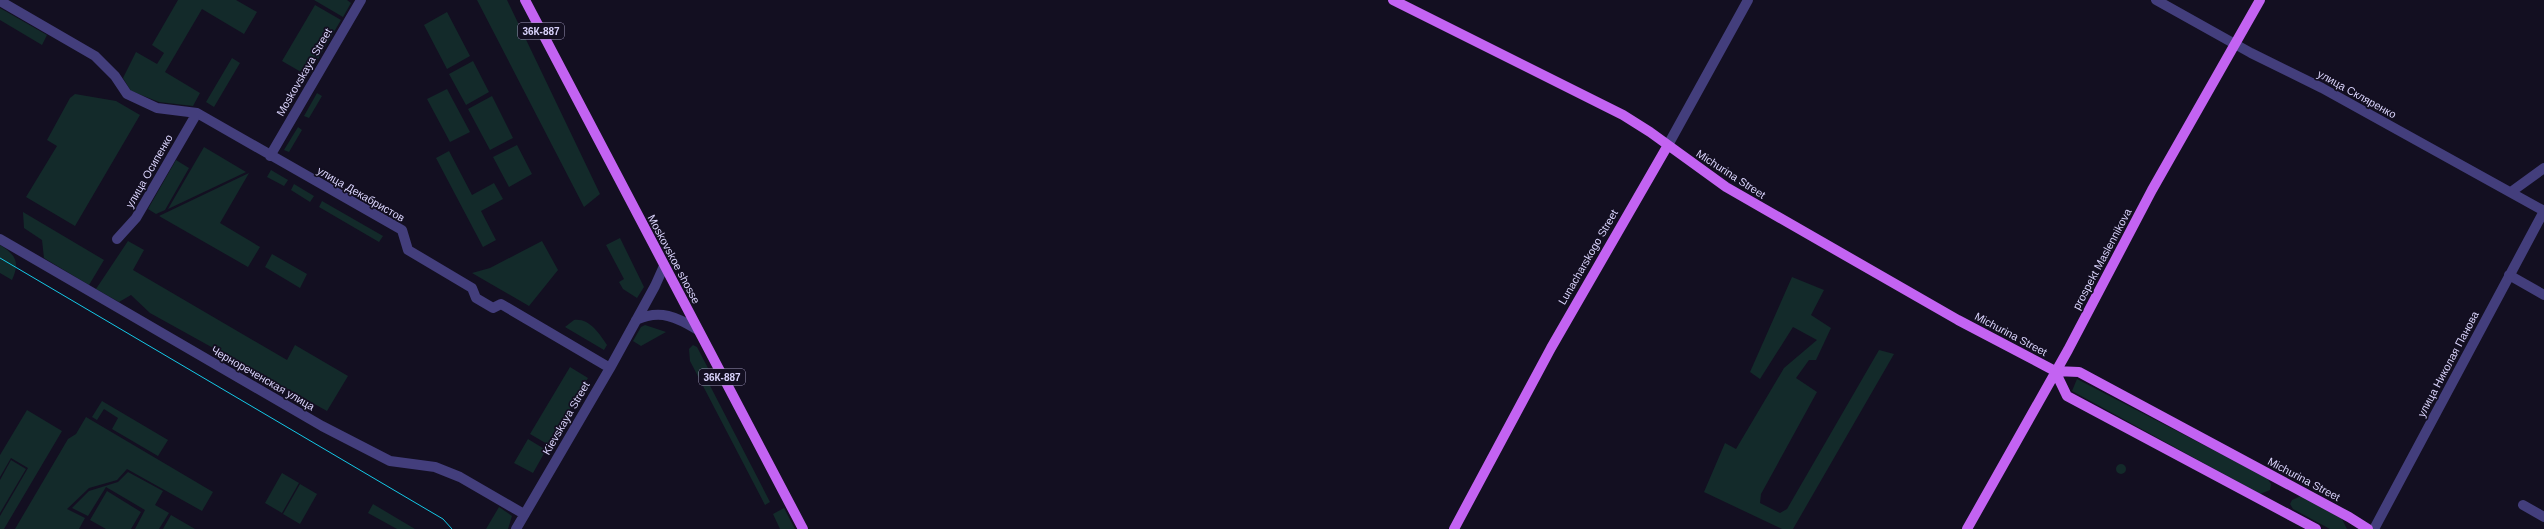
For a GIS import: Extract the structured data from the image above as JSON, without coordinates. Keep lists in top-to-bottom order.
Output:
{
  "streets": {
    "main road": [
      "36К-887",
      "Michurina Street",
      "Lunacharskogo Street",
      "Moskovskoe shosse",
      "prospekt Maslennikova"
    ],
    "street": [
      "Moskovskaya Street",
      "улица Скляренко",
      "улица Осипенко",
      "улица Декабристов",
      "улица Николая Панова",
      "Чернореченская улица",
      "Kievskaya Street"
    ]
  },
  "crossings": [
    ["Moskovskaya Street", "улица Декабристов"],
    ["улица Скляренко", "prospekt Maslennikova"],
    ["улица Скляренко", "улица Николая Панова"],
    ["Michurina Street", "Lunacharskogo Street"],
    ["Michurina Street", "prospekt Maslennikova"],
    ["улица Декабристов", "Kievskaya Street"],
    ["Moskovskoe shosse", "Kievskaya Street"],
    ["Чернореченская улица", "Kievskaya Street"]
  ]
}
